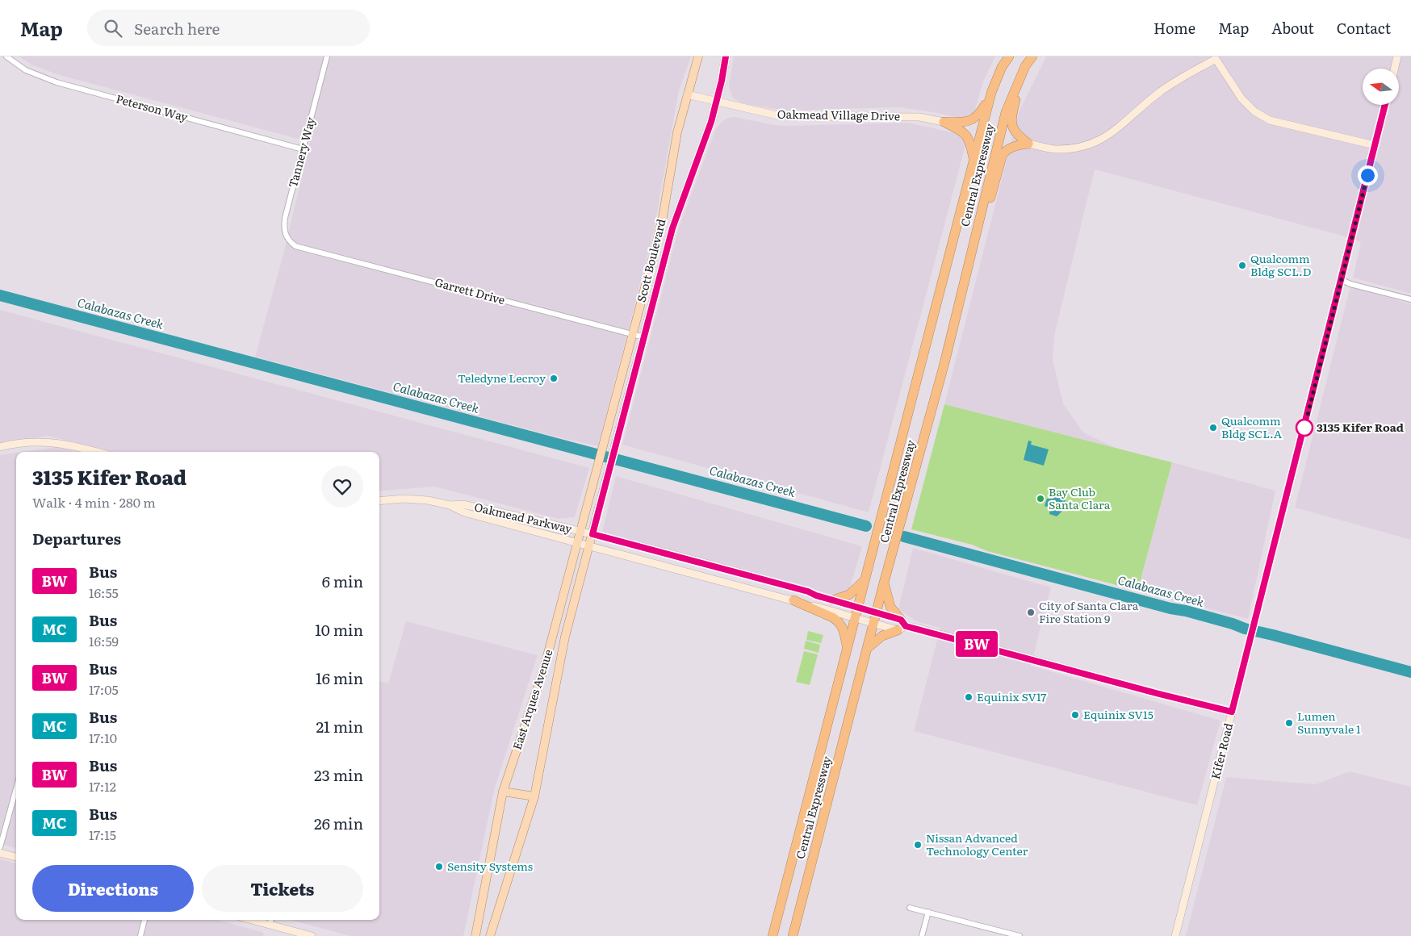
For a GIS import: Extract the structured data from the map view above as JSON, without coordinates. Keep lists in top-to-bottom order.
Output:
{
  "streets": {
    "highway": ["Central Expressway"],
    "main road": [
      "Oakmead Village Drive",
      "Scott Boulevard",
      "Oakmead Parkway",
      "East Arques Avenue",
      "Kifer Road"
    ],
    "street": ["Peterson Way", "Tannery Way", "Garrett Drive"]
  },
  "crossings": [
    ["Peterson Way", "Tannery Way"],
    ["Oakmead Village Drive", "Scott Boulevard"],
    ["Tannery Way", "Garrett Drive"],
    ["Central Expressway", "Oakmead Parkway"],
    ["Scott Boulevard", "Garrett Drive"],
    ["Scott Boulevard", "East Arques Avenue"],
    ["Oakmead Parkway", "East Arques Avenue"]
  ],
  "water": ["Calabazas Creek"],
  "places": [
    "Qualcomm Bldg SCL.D",
    "Teledyne Lecroy",
    "Qualcomm Bldg SCL.A",
    "3135 Kifer Road",
    "Bay Club Santa Clara",
    "City of Santa Clara Fire Station 9",
    "Equinix SV17",
    "Equinix SV15",
    "Lumen Sunnyvale 1",
    "Nissan Advanced Technology Center",
    "Sensity Systems"
  ],
  "lines": ["bus line BW"],
  "north": "left",
  "page": {
    "header": "Map",
    "search": "Search here",
    "nav": [
      "Home",
      "Map",
      "About",
      "Contact"
    ],
    "on_map": "BW",
    "heading": [
      ["3135 Kifer Road", "Walk · 4 min · 280 m"],
      "Departures"
    ],
    "list": [
      {
        "mark": "BW",
        "name": "Bus",
        "note": "16:55",
        "value": "6 min"
      },
      {
        "mark": "MC",
        "name": "Bus",
        "note": "16:59",
        "value": "10 min"
      },
      {
        "mark": "BW",
        "name": "Bus",
        "note": "17:05",
        "value": "16 min"
      },
      {
        "mark": "MC",
        "name": "Bus",
        "note": "17:10",
        "value": "21 min"
      },
      {
        "mark": "BW",
        "name": "Bus",
        "note": "17:12",
        "value": "23 min"
      },
      {
        "mark": "MC",
        "name": "Bus",
        "note": "17:15",
        "value": "26 min"
      }
    ],
    "buttons": ["Directions", "Tickets"]
  }
}
